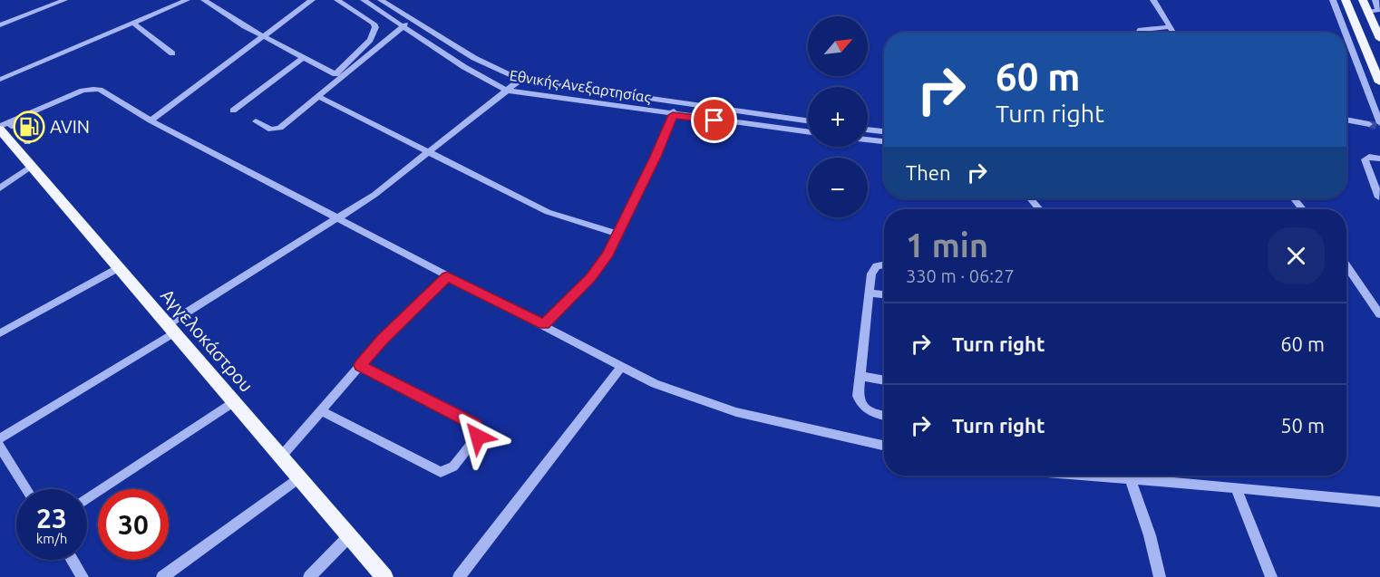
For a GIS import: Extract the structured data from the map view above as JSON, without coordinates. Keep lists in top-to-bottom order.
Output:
{
  "streets": {
    "main road": ["Αγγελοκάστρου"],
    "street": ["Εθνικής Ανεξαρτησίας"]
  },
  "places": {
    "fuel station": ["AVIN"]
  },
  "north": "top right",
  "page": {
    "map_buttons": ["+", "−"],
    "turn": ["60 m", "Turn right"],
    "then": "Then",
    "heading": ["1 min", "330 m · 06:27"],
    "list": [
      {
        "name": "Turn right",
        "value": "60 m"
      },
      {
        "name": "Turn right",
        "value": "50 m"
      }
    ],
    "speed": "23 km/h",
    "limit": "30"
  }
}
